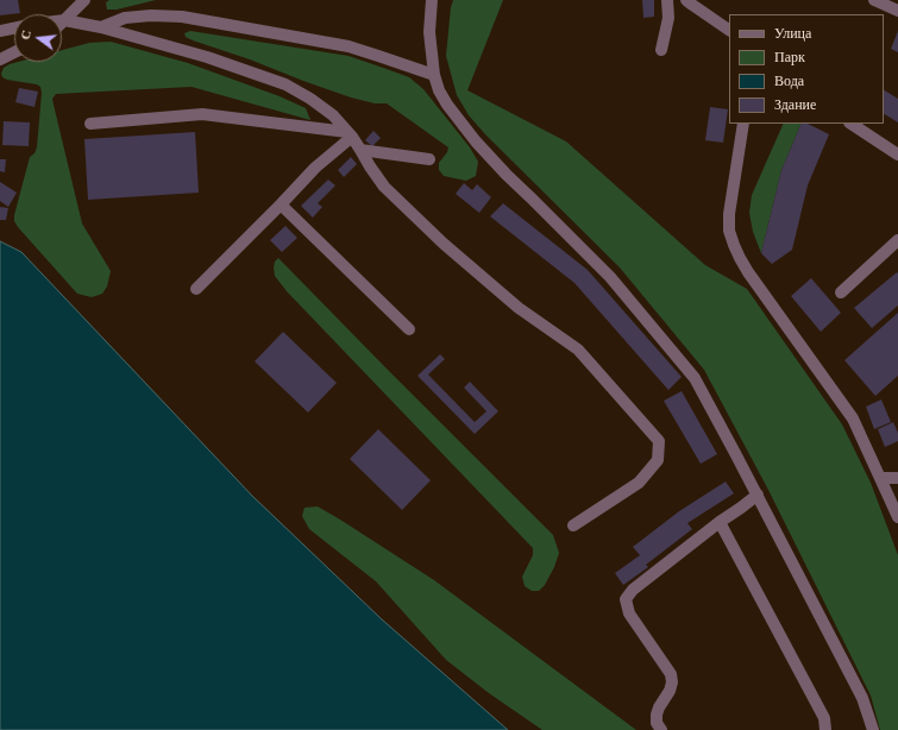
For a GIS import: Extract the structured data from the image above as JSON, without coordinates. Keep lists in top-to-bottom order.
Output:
{
  "legend": [
    "Улица",
    "Парк",
    "Вода",
    "Здание"
  ],
  "north": "left"
}
